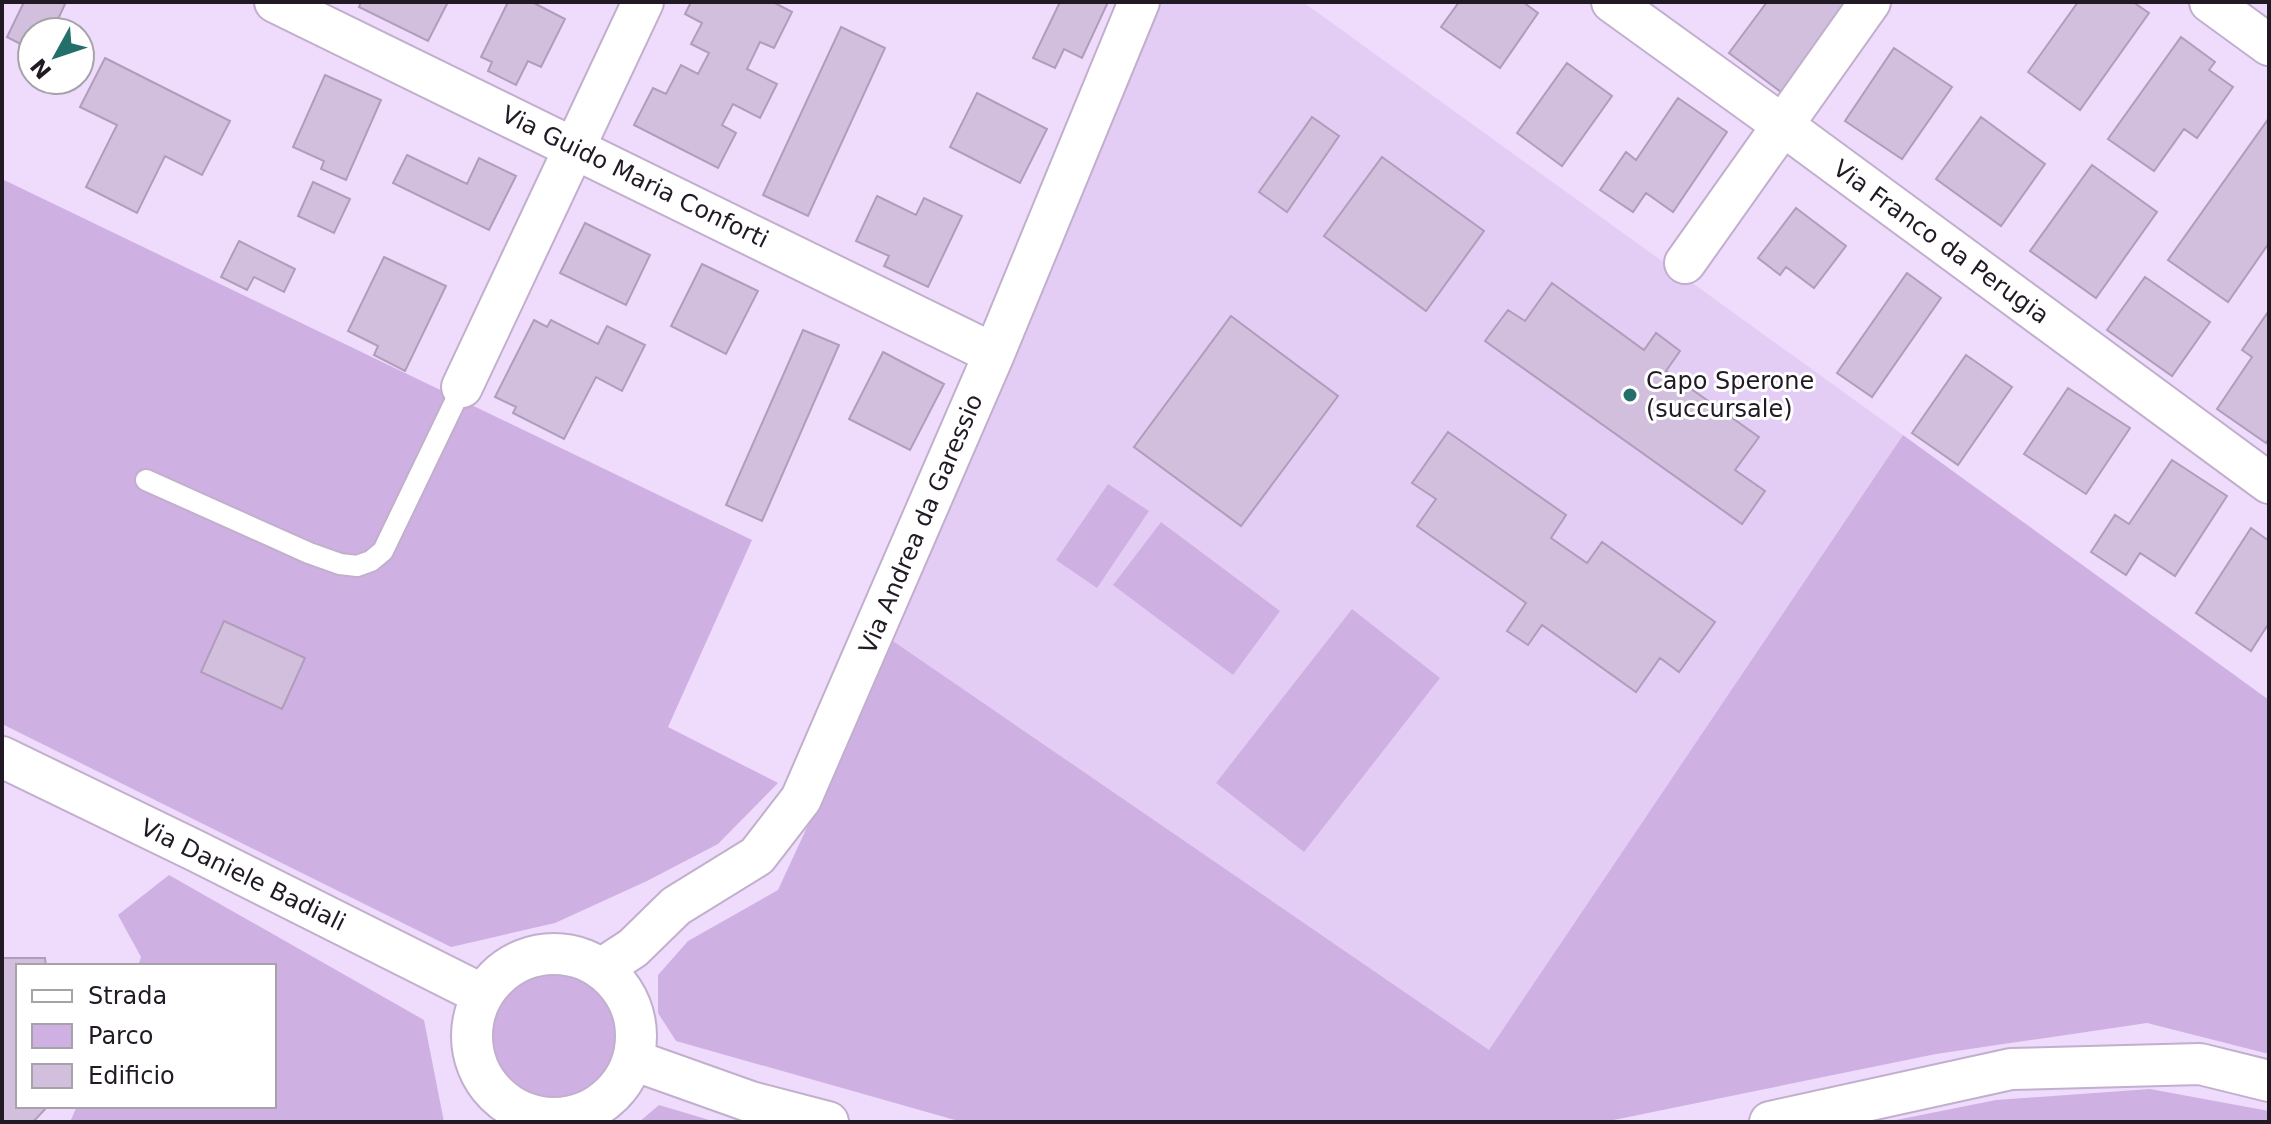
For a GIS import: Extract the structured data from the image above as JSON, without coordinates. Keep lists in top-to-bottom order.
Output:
{
  "streets": {
    "street": [
      "Via Guido Maria Conforti",
      "Via Franco da Perugia",
      "Via Andrea da Garessio",
      "Via Daniele Badiali"
    ]
  },
  "crossings": [
    ["Via Guido Maria Conforti", "Via Andrea da Garessio"],
    ["Via Andrea da Garessio", "Via Daniele Badiali"]
  ],
  "places": ["Capo Sperone (succursale)"],
  "legend": ["Strada", "Parco", "Edificio"],
  "north": "bottom left"
}
